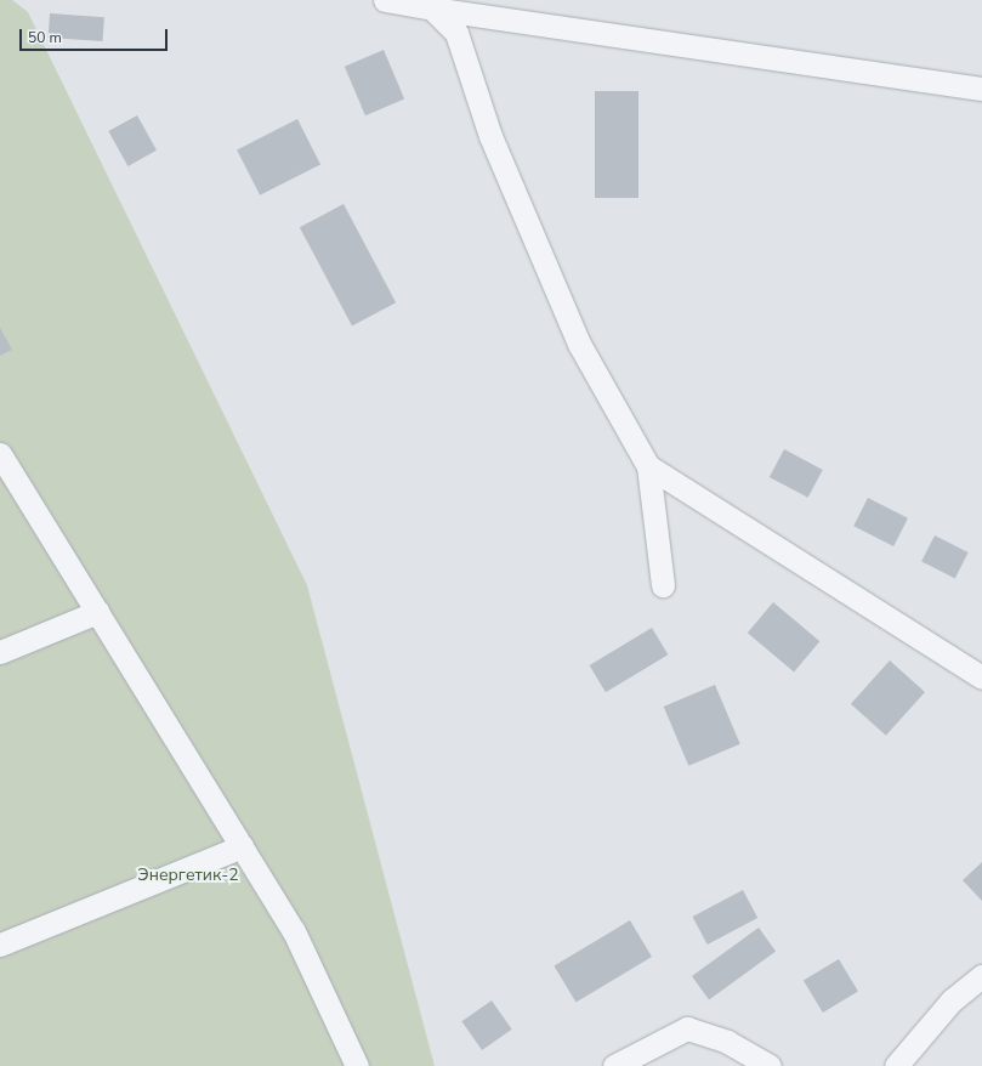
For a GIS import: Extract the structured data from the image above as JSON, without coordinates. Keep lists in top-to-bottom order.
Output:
{
  "parks": ["Энергетик-2"],
  "scale_bar": "50 m"
}
